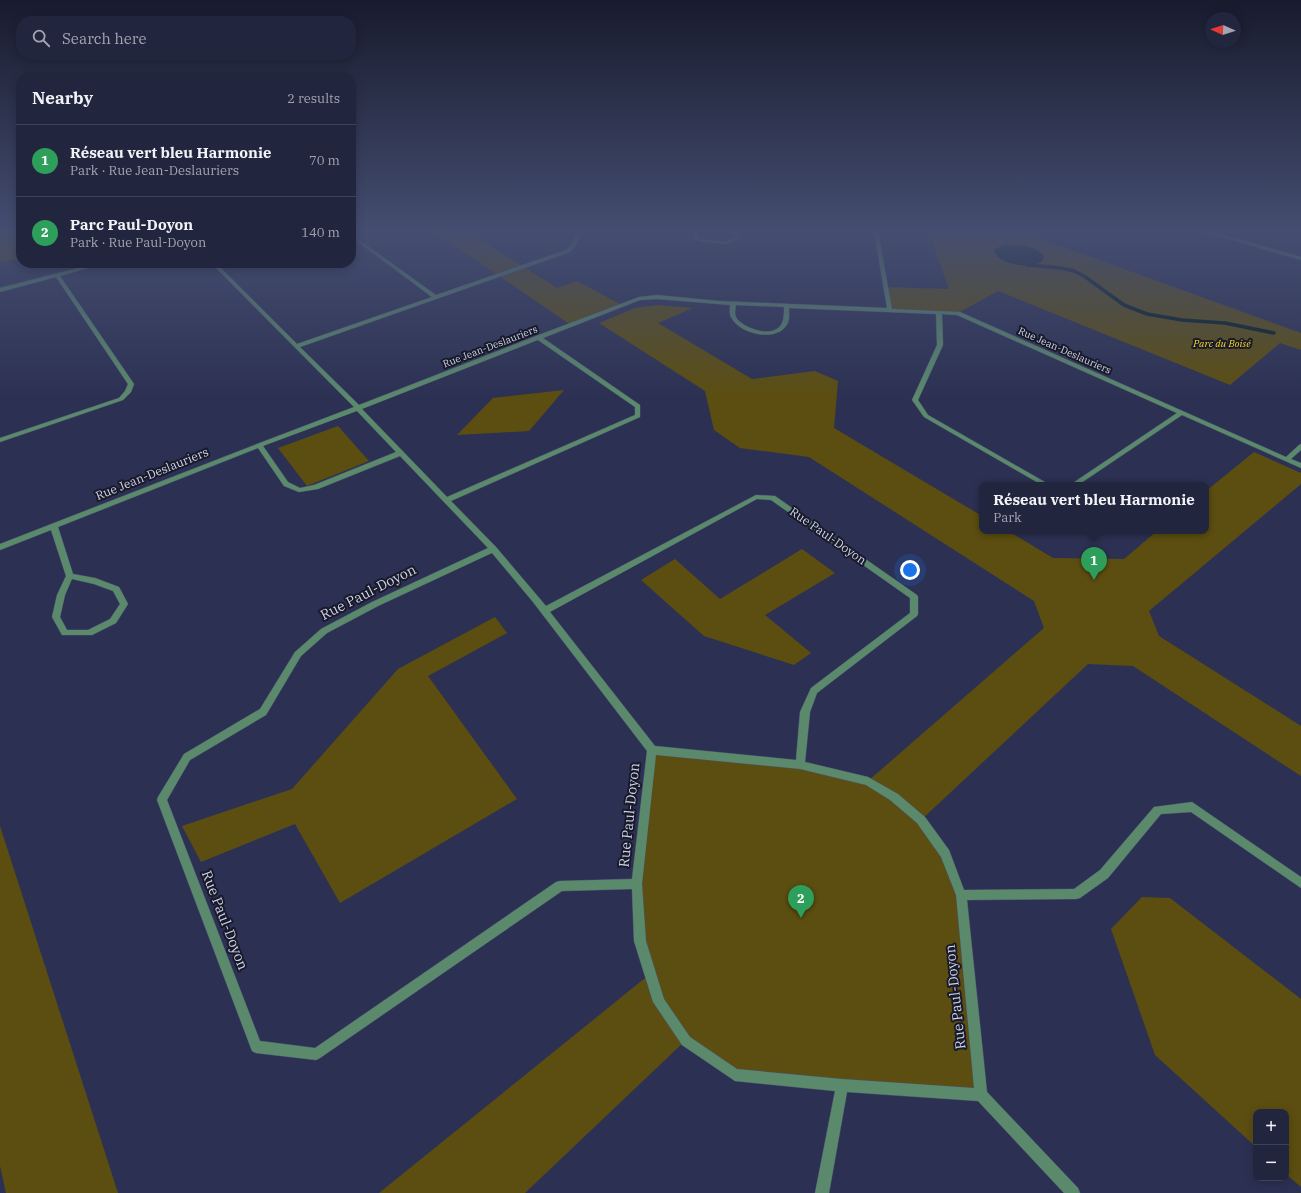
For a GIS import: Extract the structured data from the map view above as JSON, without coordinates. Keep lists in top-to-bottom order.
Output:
{
  "streets": {
    "street": ["Rue Jean-Deslauriers", "Rue Paul-Doyon"]
  },
  "crossings": [
    ["Rue Jean-Deslauriers", "Rue Paul-Doyon"]
  ],
  "parks": ["Parc du Boisé"],
  "north": "left",
  "page": {
    "search": "Search here",
    "heading": ["Nearby", "2 results"],
    "list": [
      {
        "mark": "1",
        "name": "Réseau vert bleu Harmonie",
        "note": "Park · Rue Jean-Deslauriers",
        "value": "70 m"
      },
      {
        "mark": "2",
        "name": "Parc Paul-Doyon",
        "note": "Park · Rue Paul-Doyon",
        "value": "140 m"
      }
    ],
    "popup": ["Réseau vert bleu Harmonie", "Park"],
    "pins": ["1", "2"],
    "map_buttons": ["+", "−"]
  }
}
